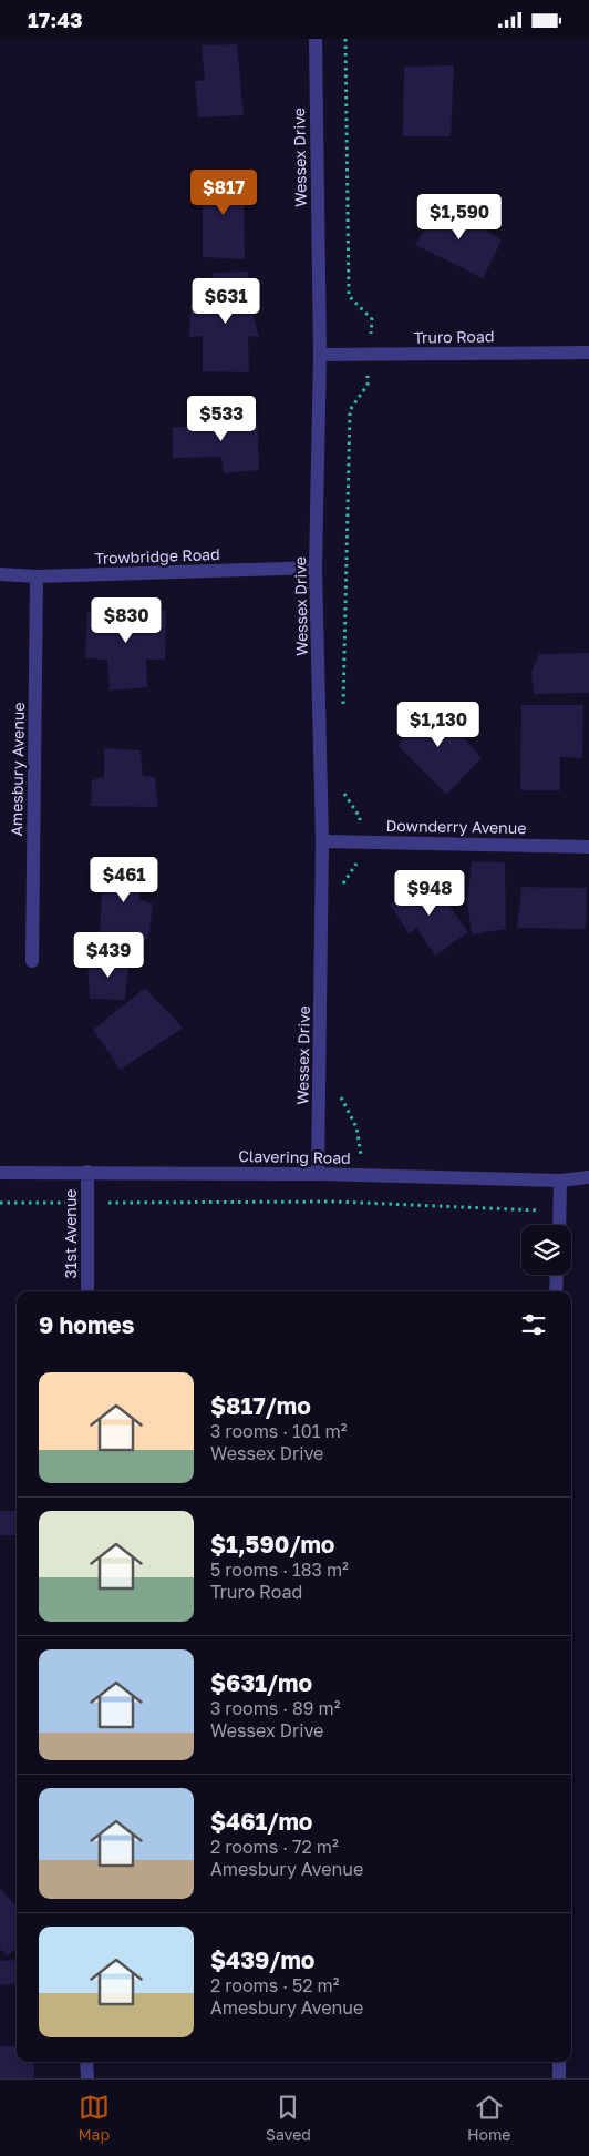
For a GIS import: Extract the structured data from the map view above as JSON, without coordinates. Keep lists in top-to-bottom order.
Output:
{
  "streets": {
    "street": [
      "Wessex Drive",
      "Truro Road",
      "Trowbridge Road",
      "Amesbury Avenue",
      "Downderry Avenue",
      "Clavering Road",
      "31st Avenue"
    ]
  },
  "crossings": [
    ["Wessex Drive", "Truro Road"],
    ["Wessex Drive", "Trowbridge Road"],
    ["Wessex Drive", "Downderry Avenue"],
    ["Wessex Drive", "Clavering Road"],
    ["Trowbridge Road", "Amesbury Avenue"],
    ["Clavering Road", "31st Avenue"]
  ],
  "page": {
    "status": "17:43",
    "price": [
      "$817",
      "$1,590",
      "$631",
      "$533",
      "$830",
      "$1,130",
      "$461",
      "$948",
      "$439"
    ],
    "heading": "9 homes",
    "list": [
      {
        "name": "$817/mo",
        "note": "3 rooms · 101 m² · Wessex Drive"
      },
      {
        "name": "$1,590/mo",
        "note": "5 rooms · 183 m² · Truro Road"
      },
      {
        "name": "$631/mo",
        "note": "3 rooms · 89 m² · Wessex Drive"
      },
      {
        "name": "$461/mo",
        "note": "2 rooms · 72 m² · Amesbury Avenue"
      },
      {
        "name": "$439/mo",
        "note": "2 rooms · 52 m² · Amesbury Avenue"
      }
    ],
    "tabs": ["Map", "Saved", "Home"]
  }
}
